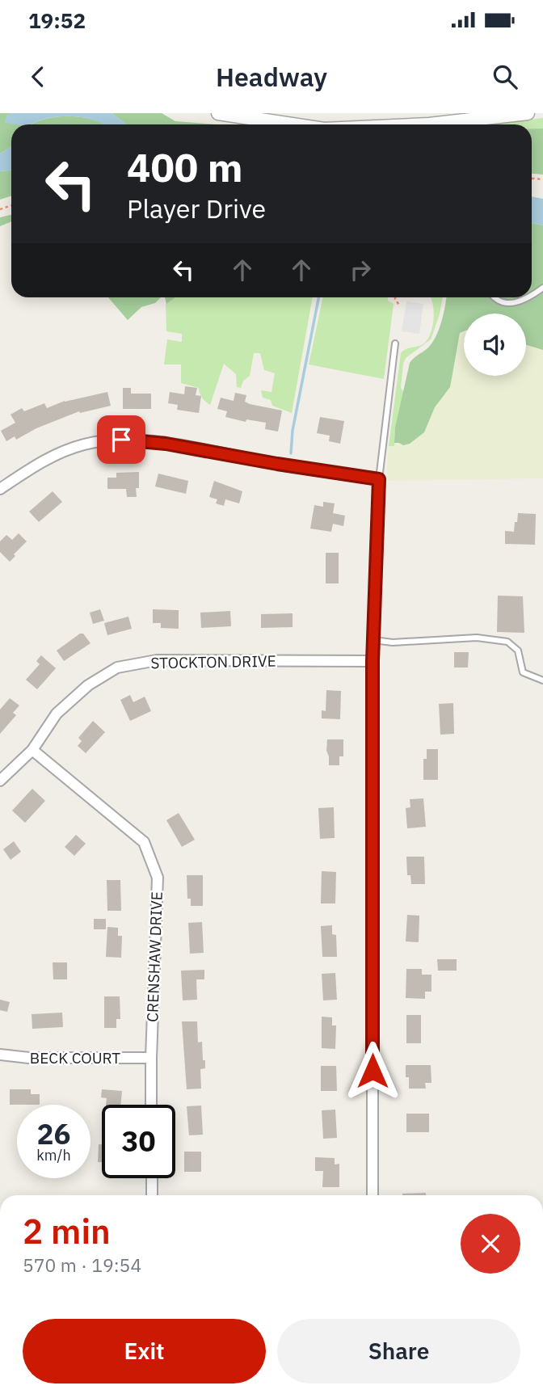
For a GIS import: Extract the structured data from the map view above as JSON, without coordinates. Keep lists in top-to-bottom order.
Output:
{
  "streets": {
    "street": ["STOCKTON DRIVE", "CRENSHAW DRIVE", "BECK COURT"]
  },
  "crossings": [
    ["STOCKTON DRIVE", "CRENSHAW DRIVE"],
    ["CRENSHAW DRIVE", "BECK COURT"]
  ],
  "page": {
    "status": "19:52",
    "header": "Headway",
    "turn": ["400 m", "Player Drive"],
    "speed": "26 km/h",
    "limit": "30",
    "heading": ["2 min", "570 m · 19:54"],
    "buttons": ["Exit", "Share"]
  }
}
